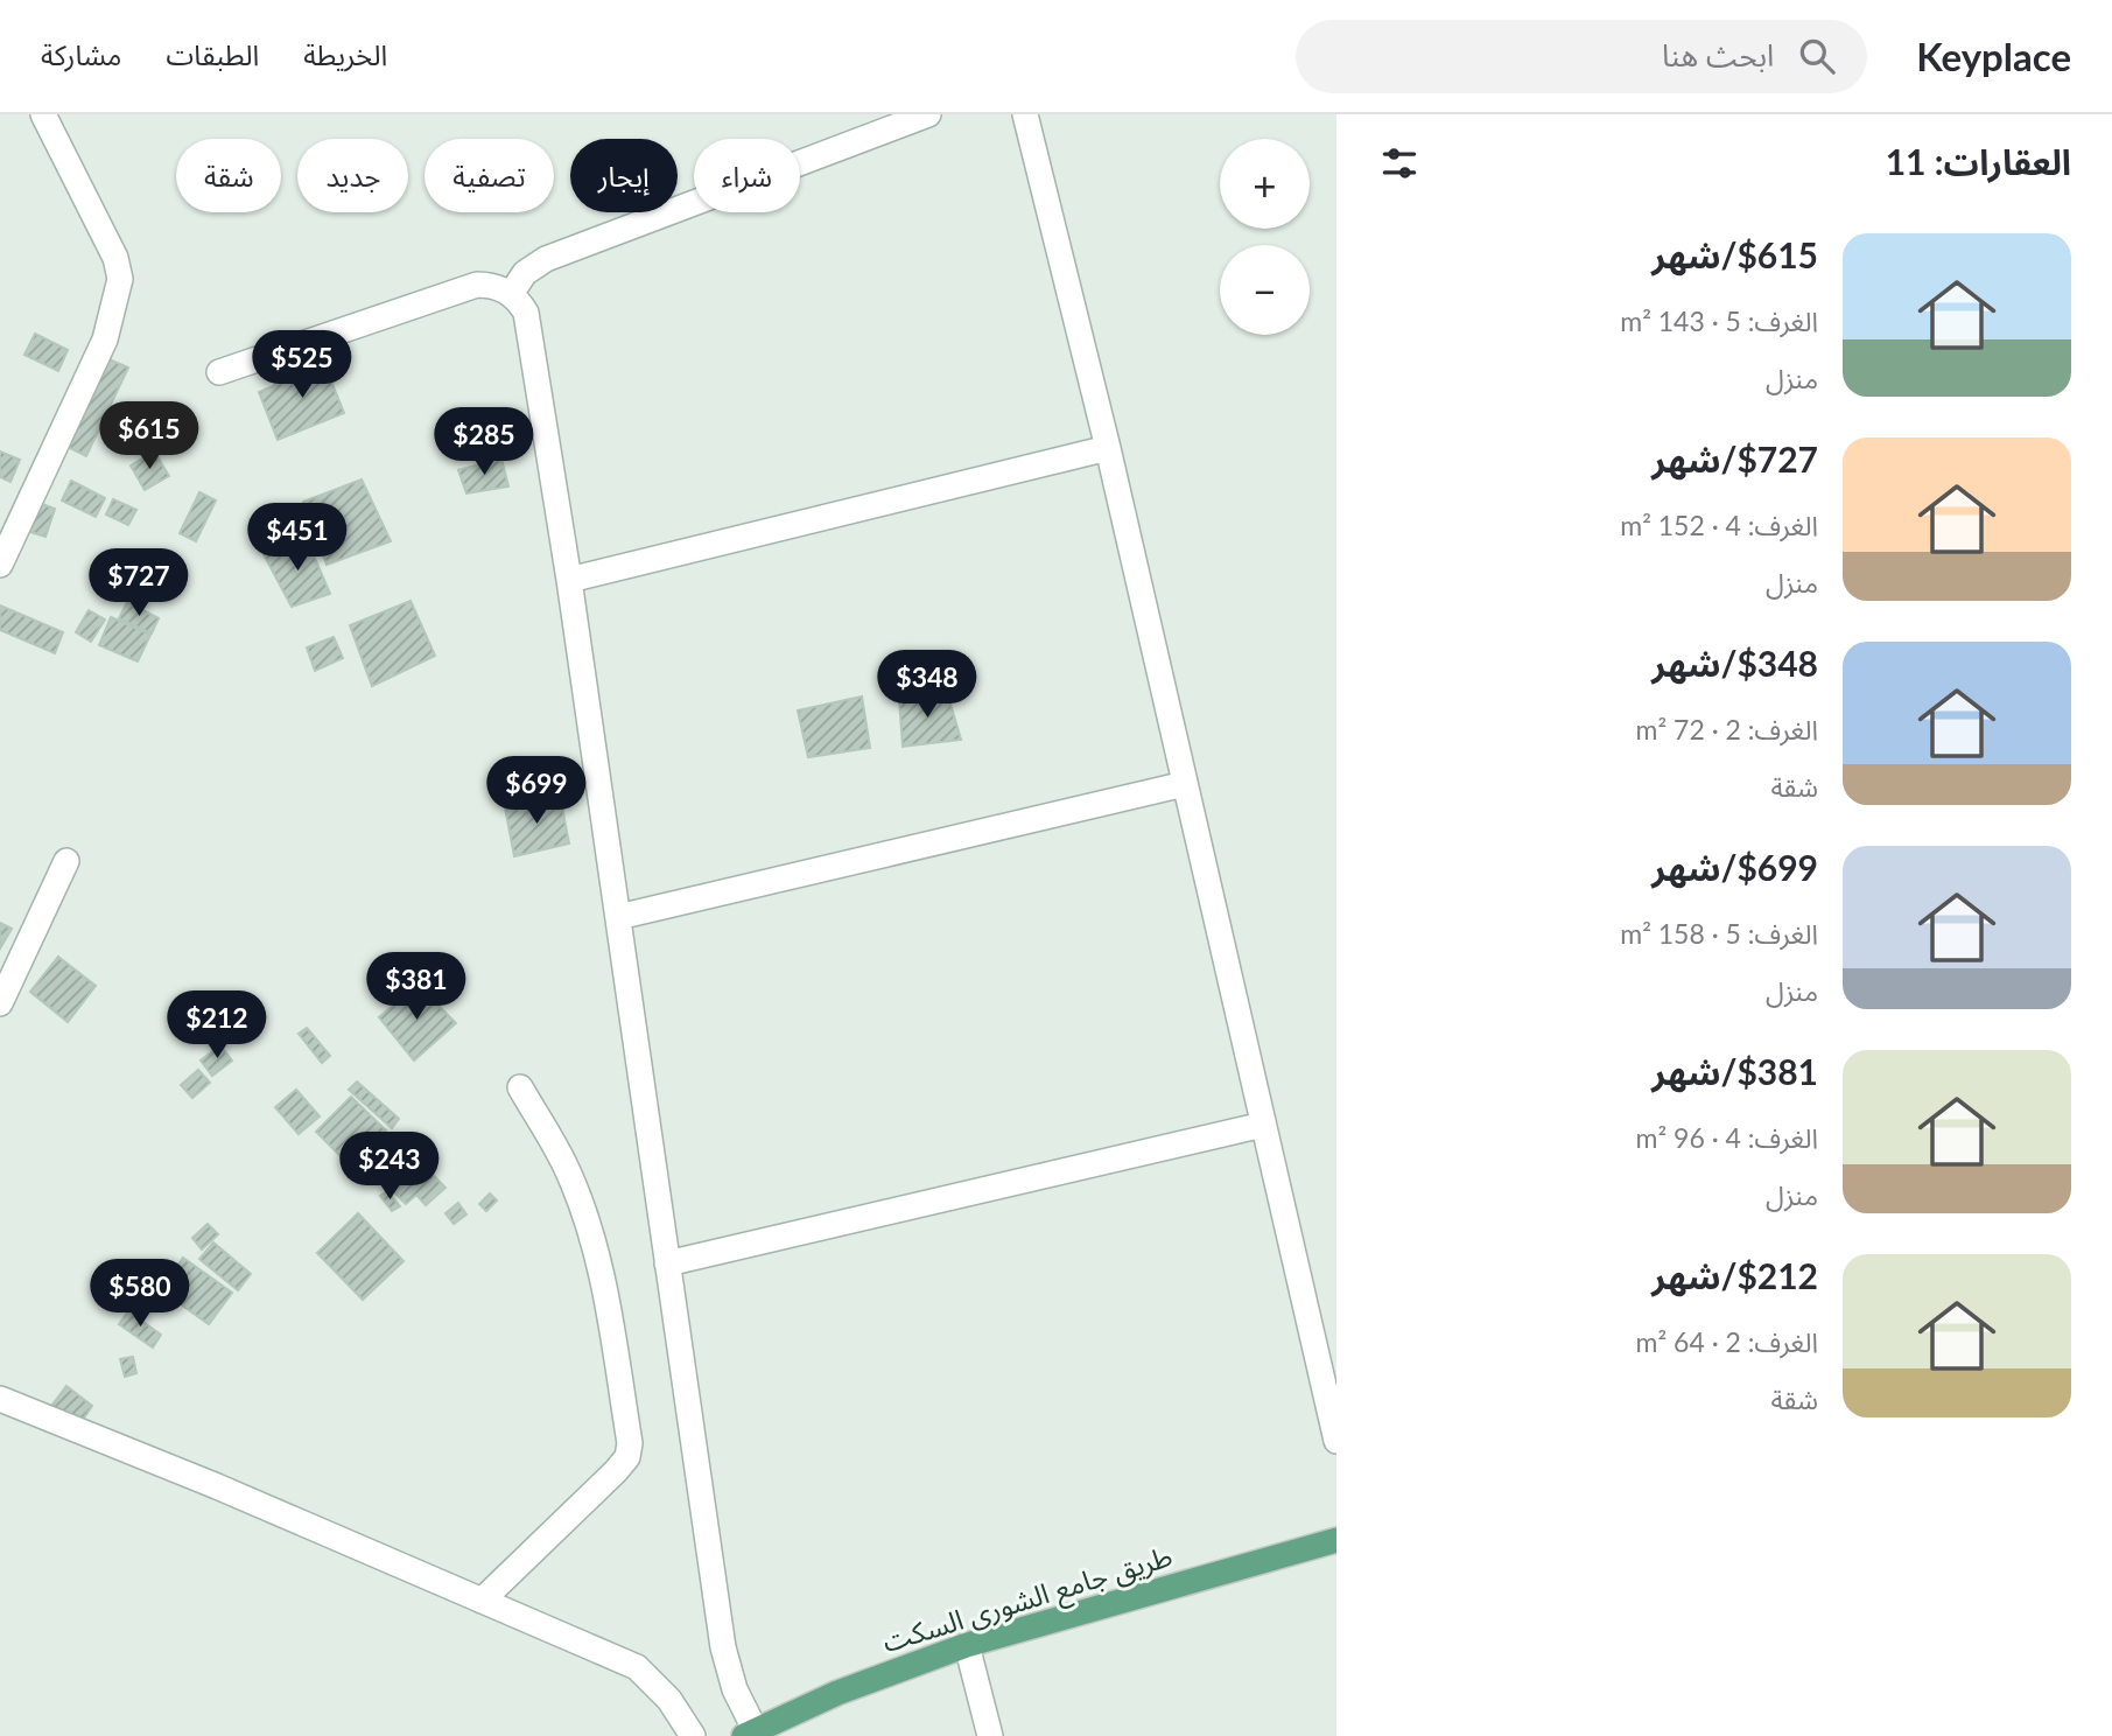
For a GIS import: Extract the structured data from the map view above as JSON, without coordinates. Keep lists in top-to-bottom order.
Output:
{
  "streets": {
    "main road": ["طريق جامع الشورى السكت"]
  },
  "page": {
    "header": "Keyplace",
    "search": "ابحث هنا",
    "nav": ["الخريطة", "الطبقات", "مشاركة"],
    "heading": "العقارات: 11",
    "map_buttons": ["+", "−"],
    "chip": [
      "شراء",
      "إيجار",
      "تصفية",
      "جديد",
      "شقة"
    ],
    "list": [
      {
        "name": "$615/شهر",
        "note": "الغرف: 5 · 143 m² · منزل"
      },
      {
        "name": "$727/شهر",
        "note": "الغرف: 4 · 152 m² · منزل"
      },
      {
        "name": "$348/شهر",
        "note": "الغرف: 2 · 72 m² · شقة"
      },
      {
        "name": "$699/شهر",
        "note": "الغرف: 5 · 158 m² · منزل"
      },
      {
        "name": "$381/شهر",
        "note": "الغرف: 4 · 96 m² · منزل"
      },
      {
        "name": "$212/شهر",
        "note": "الغرف: 2 · 64 m² · شقة"
      }
    ],
    "price": [
      "$525",
      "$615",
      "$285",
      "$451",
      "$727",
      "$348",
      "$699",
      "$381",
      "$212",
      "$243",
      "$580"
    ]
  }
}
